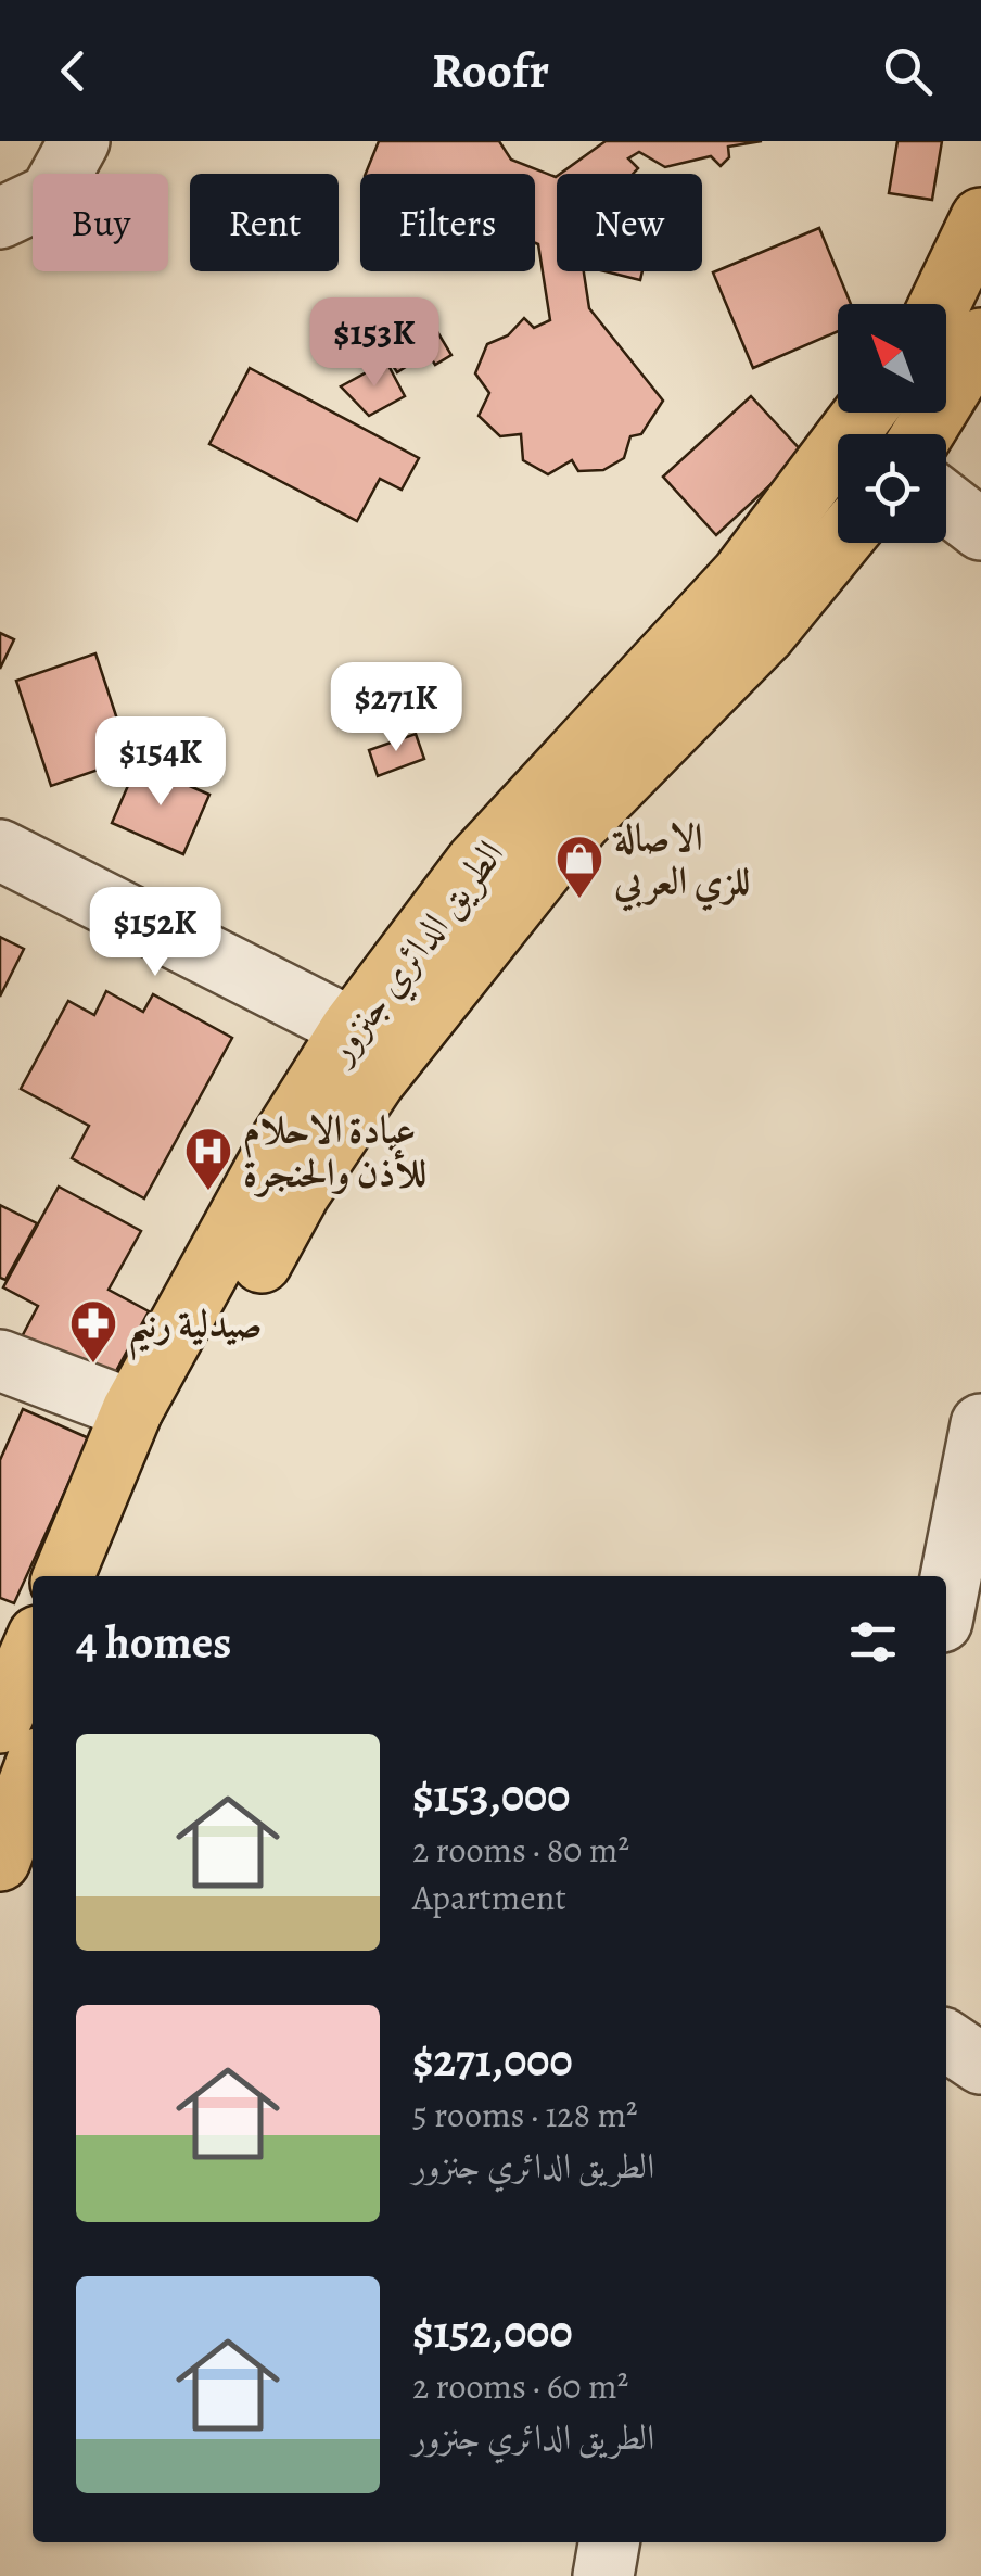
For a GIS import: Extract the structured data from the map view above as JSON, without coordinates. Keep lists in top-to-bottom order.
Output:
{
  "streets": {
    "main road": ["الطريق الدائري جنزور"]
  },
  "places": {
    "shop": ["الاصالة للزي العربي"],
    "hospital": ["عيادة الاحلام للأذن والحنجرة"],
    "pharmacy": ["صيدلية رنيم"]
  },
  "north": "top left",
  "page": {
    "header": "Roofr",
    "chip": [
      "Buy",
      "Rent",
      "Filters",
      "New"
    ],
    "price": [
      "$153K",
      "$271K",
      "$154K",
      "$152K"
    ],
    "heading": "4 homes",
    "list": [
      {
        "name": "$153,000",
        "note": "2 rooms · 80 m² · Apartment"
      },
      {
        "name": "$271,000",
        "note": "5 rooms · 128 m² · الطريق الدائري جنزور"
      },
      {
        "name": "$152,000",
        "note": "2 rooms · 60 m² · الطريق الدائري جنزور"
      }
    ]
  }
}
